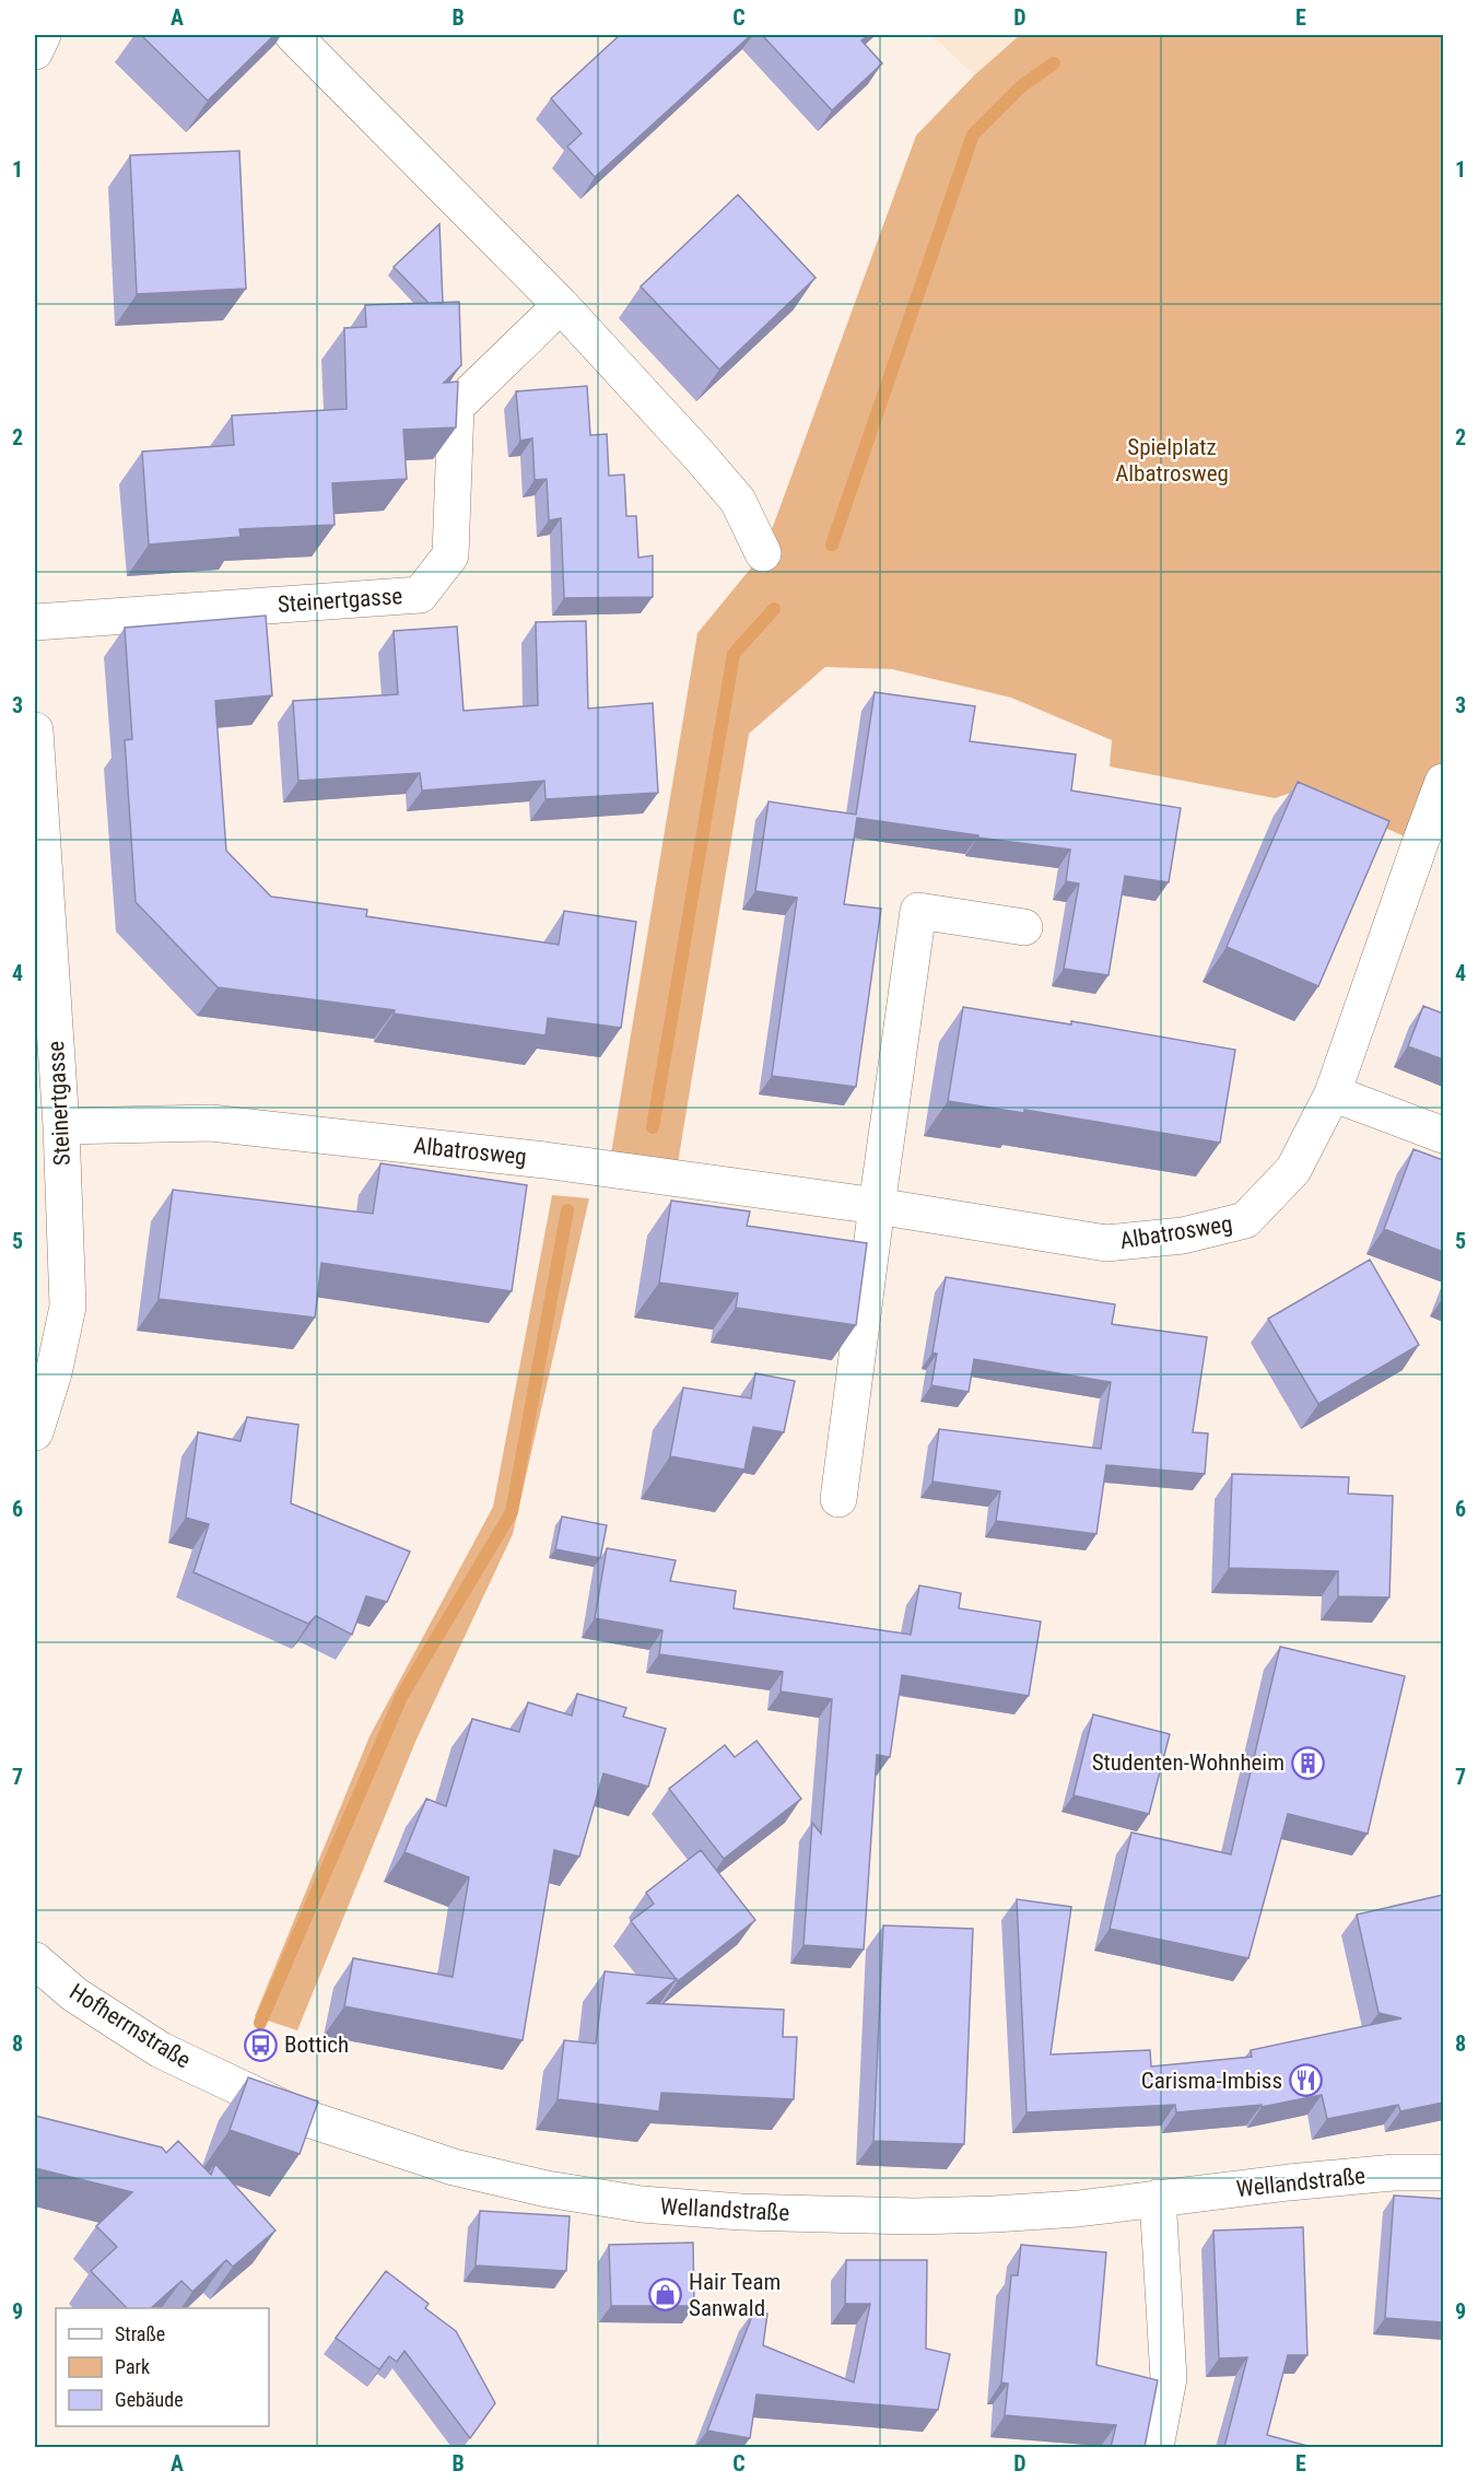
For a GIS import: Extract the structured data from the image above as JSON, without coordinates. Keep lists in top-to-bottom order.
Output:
{
  "streets": {
    "street": [
      "Steinertgasse",
      "Albatrosweg",
      "Hofherrnstraße",
      "Wellandstraße"
    ]
  },
  "crossings": [
    ["Steinertgasse", "Albatrosweg"],
    ["Hofherrnstraße", "Wellandstraße"]
  ],
  "parks": ["Spielplatz Albatrosweg"],
  "places": {
    "building": ["Studenten-Wohnheim"],
    "bus stop": ["Bottich"],
    "restaurant": ["Carisma-Imbiss"],
    "shop": ["Hair Team Sanwald"]
  },
  "legend": ["Straße", "Park", "Gebäude"],
  "grid": {
    "columns": [
      "A",
      "B",
      "C",
      "D",
      "E"
    ],
    "rows": [
      "1",
      "2",
      "3",
      "4",
      "5",
      "6",
      "7",
      "8",
      "9"
    ]
  }
}
